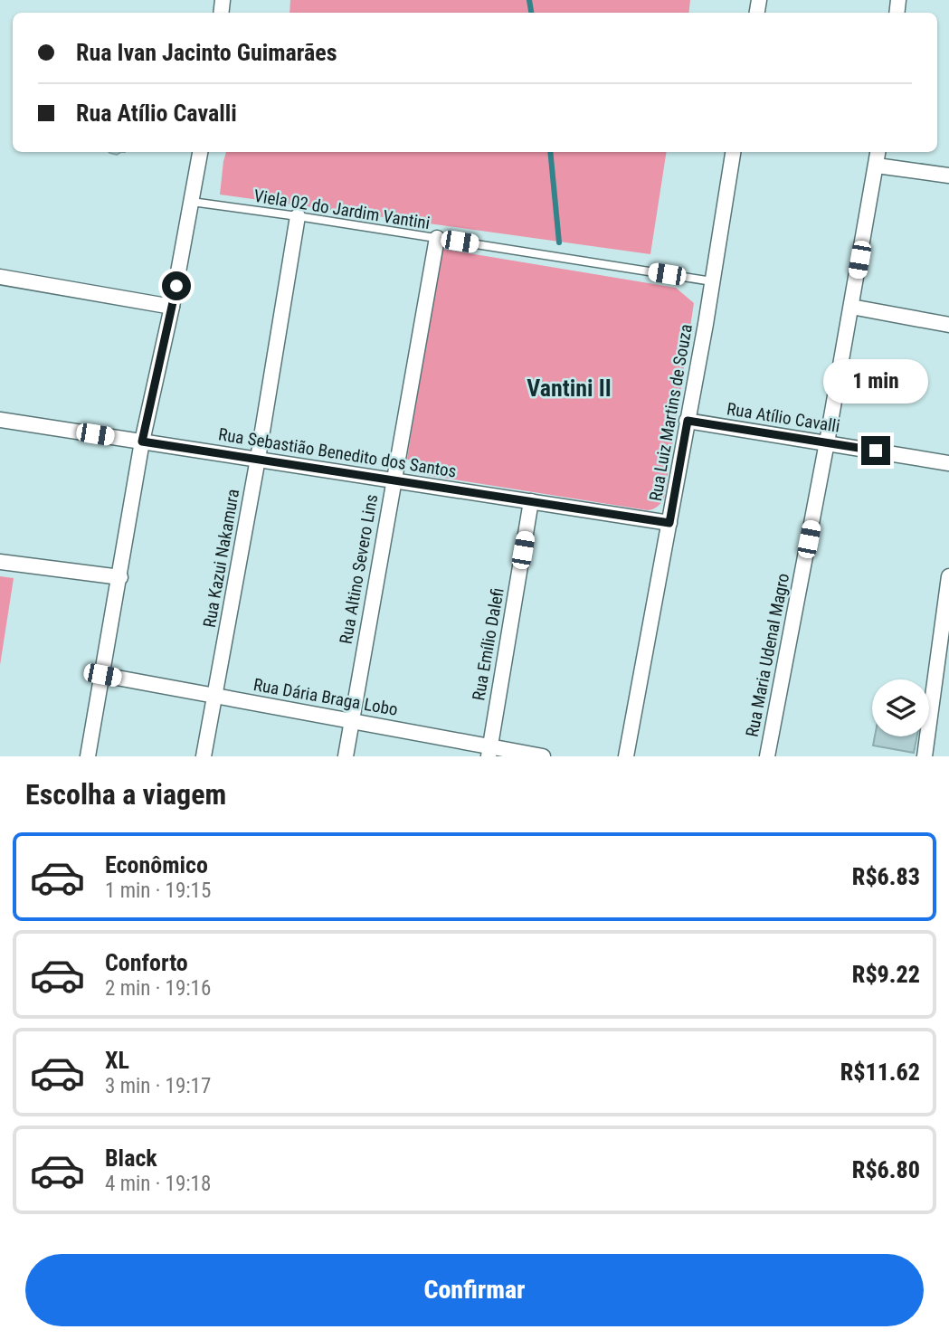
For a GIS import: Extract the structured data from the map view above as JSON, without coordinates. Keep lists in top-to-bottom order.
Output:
{
  "streets": {
    "street": [
      "Rua Luiz Martins de Souza",
      "Rua Atílio Cavalli",
      "Rua Sebastião Benedito dos Santos",
      "Rua Kazui Nakamura",
      "Rua Altino Severo Lins",
      "Rua Emílio Dalefi",
      "Rua Maria Udenal Magro",
      "Rua Dária Braga Lobo"
    ],
    "lane": ["Viela 02 do Jardim Vantini"]
  },
  "crossings": [
    ["Viela 02 do Jardim Vantini", "Rua Luiz Martins de Souza"],
    ["Viela 02 do Jardim Vantini", "Rua Kazui Nakamura"],
    ["Viela 02 do Jardim Vantini", "Rua Altino Severo Lins"],
    ["Rua Luiz Martins de Souza", "Rua Atílio Cavalli"],
    ["Rua Luiz Martins de Souza", "Rua Sebastião Benedito dos Santos"],
    ["Rua Atílio Cavalli", "Rua Maria Udenal Magro"],
    ["Rua Sebastião Benedito dos Santos", "Rua Kazui Nakamura"],
    ["Rua Sebastião Benedito dos Santos", "Rua Altino Severo Lins"],
    ["Rua Sebastião Benedito dos Santos", "Rua Emílio Dalefi"],
    ["Rua Kazui Nakamura", "Rua Dária Braga Lobo"],
    ["Rua Altino Severo Lins", "Rua Dária Braga Lobo"],
    ["Rua Emílio Dalefi", "Rua Dária Braga Lobo"]
  ],
  "districts": ["Vantini II"],
  "page": {
    "banner": ["Rua Ivan Jacinto Guimarães", "Rua Atílio Cavalli"],
    "bubble": "1 min",
    "heading": "Escolha a viagem",
    "list": [
      {
        "name": "Econômico",
        "note": "1 min · 19:15",
        "value": "R$6.83"
      },
      {
        "name": "Conforto",
        "note": "2 min · 19:16",
        "value": "R$9.22"
      },
      {
        "name": "XL",
        "note": "3 min · 19:17",
        "value": "R$11.62"
      },
      {
        "name": "Black",
        "note": "4 min · 19:18",
        "value": "R$6.80"
      }
    ],
    "buttons": "Confirmar"
  }
}
